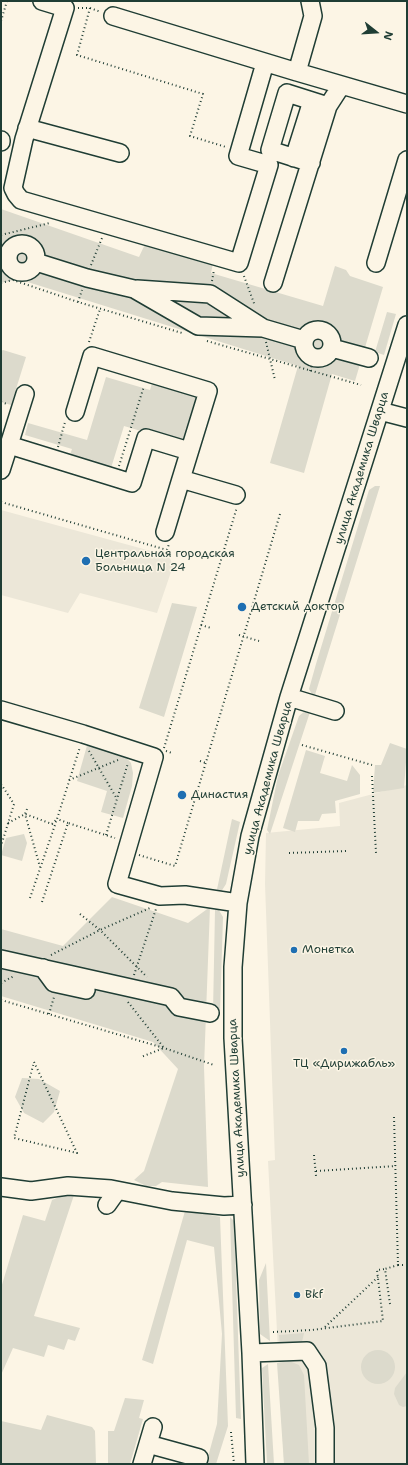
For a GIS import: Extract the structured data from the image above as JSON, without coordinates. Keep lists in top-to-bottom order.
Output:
{
  "streets": {
    "street": ["улица Академика Шварца"]
  },
  "places": [
    "Центральная городская Больница N 24",
    "Детский доктор",
    "Династия",
    "Монетка",
    "ТЦ «Дирижабль»",
    "Bkf"
  ],
  "north": "right"
}
